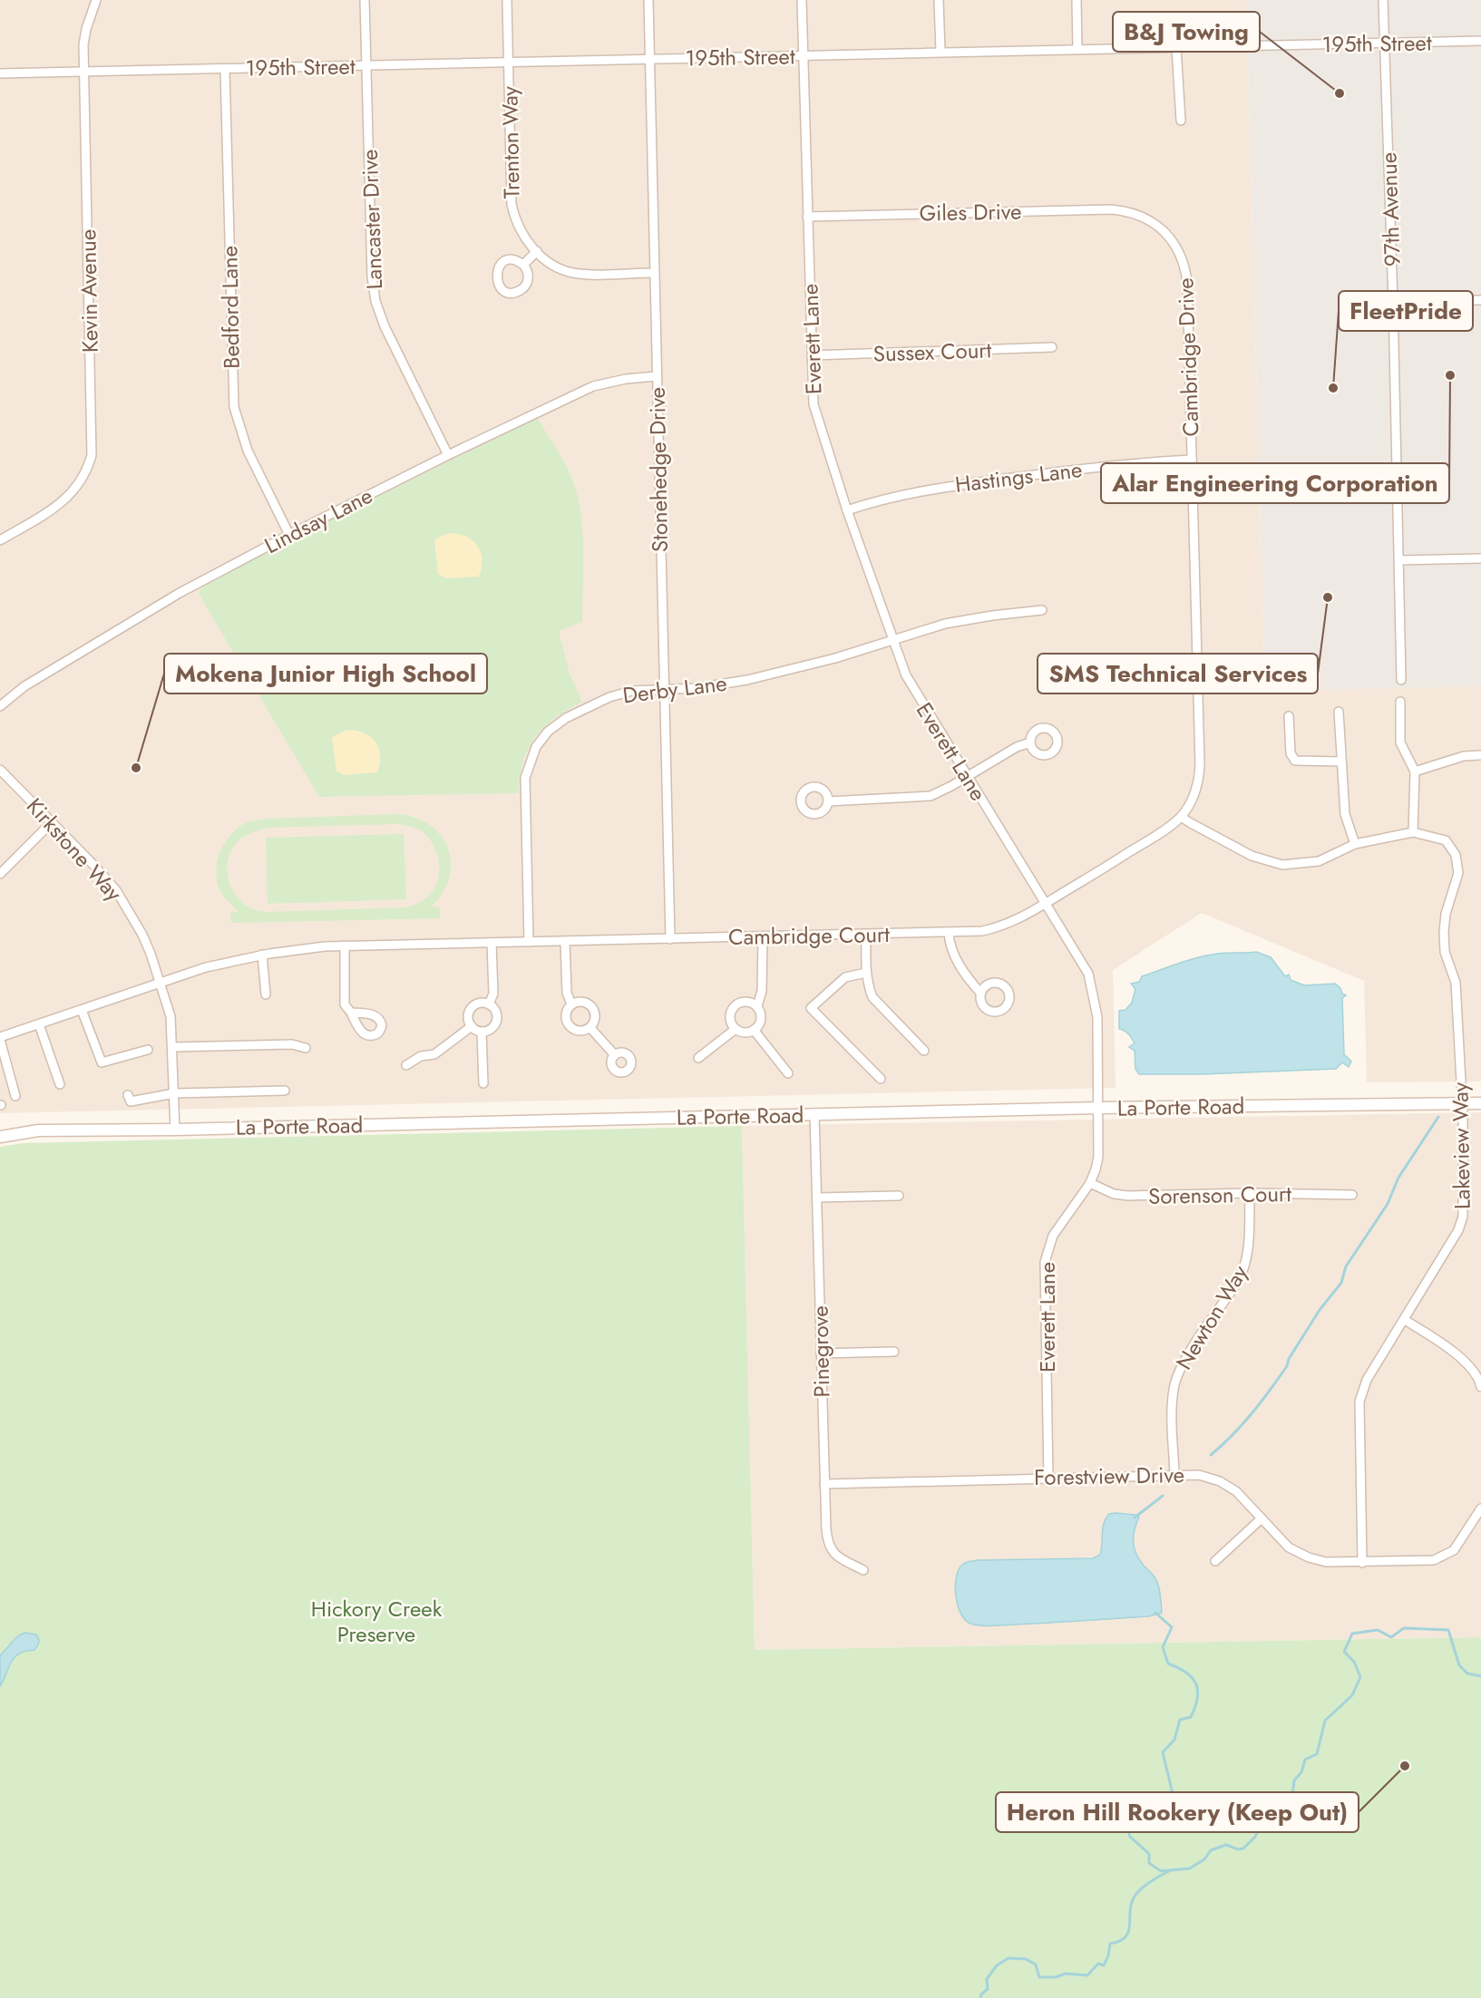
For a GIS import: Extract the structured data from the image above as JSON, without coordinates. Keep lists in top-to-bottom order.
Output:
{
  "streets": {
    "street": [
      "195th Street",
      "Trenton Way",
      "97th Avenue",
      "Giles Drive",
      "Lancaster Drive",
      "Kevin Avenue",
      "Bedford Lane",
      "Everett Lane",
      "Sussex Court",
      "Cambridge Drive",
      "Stonehedge Drive",
      "Hastings Lane",
      "Lindsay Lane",
      "Derby Lane",
      "Kirkstone Way",
      "Cambridge Court",
      "La Porte Road",
      "Lakeview Way",
      "Sorenson Court",
      "Newton Way",
      "Pinegrove",
      "Forestview Drive"
    ]
  },
  "crossings": [
    ["195th Street", "Trenton Way"],
    ["195th Street", "97th Avenue"],
    ["195th Street", "Lancaster Drive"],
    ["195th Street", "Kevin Avenue"],
    ["195th Street", "Bedford Lane"],
    ["195th Street", "Everett Lane"],
    ["195th Street", "Stonehedge Drive"],
    ["Trenton Way", "Stonehedge Drive"],
    ["Giles Drive", "Everett Lane"],
    ["Giles Drive", "Cambridge Drive"],
    ["Lancaster Drive", "Lindsay Lane"],
    ["Bedford Lane", "Lindsay Lane"],
    ["Everett Lane", "Sussex Court"],
    ["Everett Lane", "Cambridge Drive"],
    ["Everett Lane", "Hastings Lane"],
    ["Everett Lane", "Derby Lane"],
    ["Everett Lane", "Cambridge Court"],
    ["Everett Lane", "La Porte Road"],
    ["Everett Lane", "Sorenson Court"],
    ["Everett Lane", "Forestview Drive"],
    ["Cambridge Drive", "Hastings Lane"],
    ["Cambridge Drive", "Cambridge Court"],
    ["Stonehedge Drive", "Lindsay Lane"],
    ["Stonehedge Drive", "Derby Lane"],
    ["Stonehedge Drive", "Cambridge Court"],
    ["Derby Lane", "Cambridge Court"],
    ["Kirkstone Way", "Cambridge Court"],
    ["Kirkstone Way", "La Porte Road"],
    ["La Porte Road", "Lakeview Way"],
    ["La Porte Road", "Pinegrove"],
    ["Lakeview Way", "Forestview Drive"],
    ["Sorenson Court", "Newton Way"],
    ["Newton Way", "Forestview Drive"],
    ["Pinegrove", "Forestview Drive"]
  ],
  "parks": ["Hickory Creek Preserve"],
  "places": [
    "B&J Towing",
    "Alar Engineering Corporation",
    "FleetPride",
    "SMS Technical Services",
    "Mokena Junior High School",
    "Heron Hill Rookery (Keep Out)"
  ]
}
